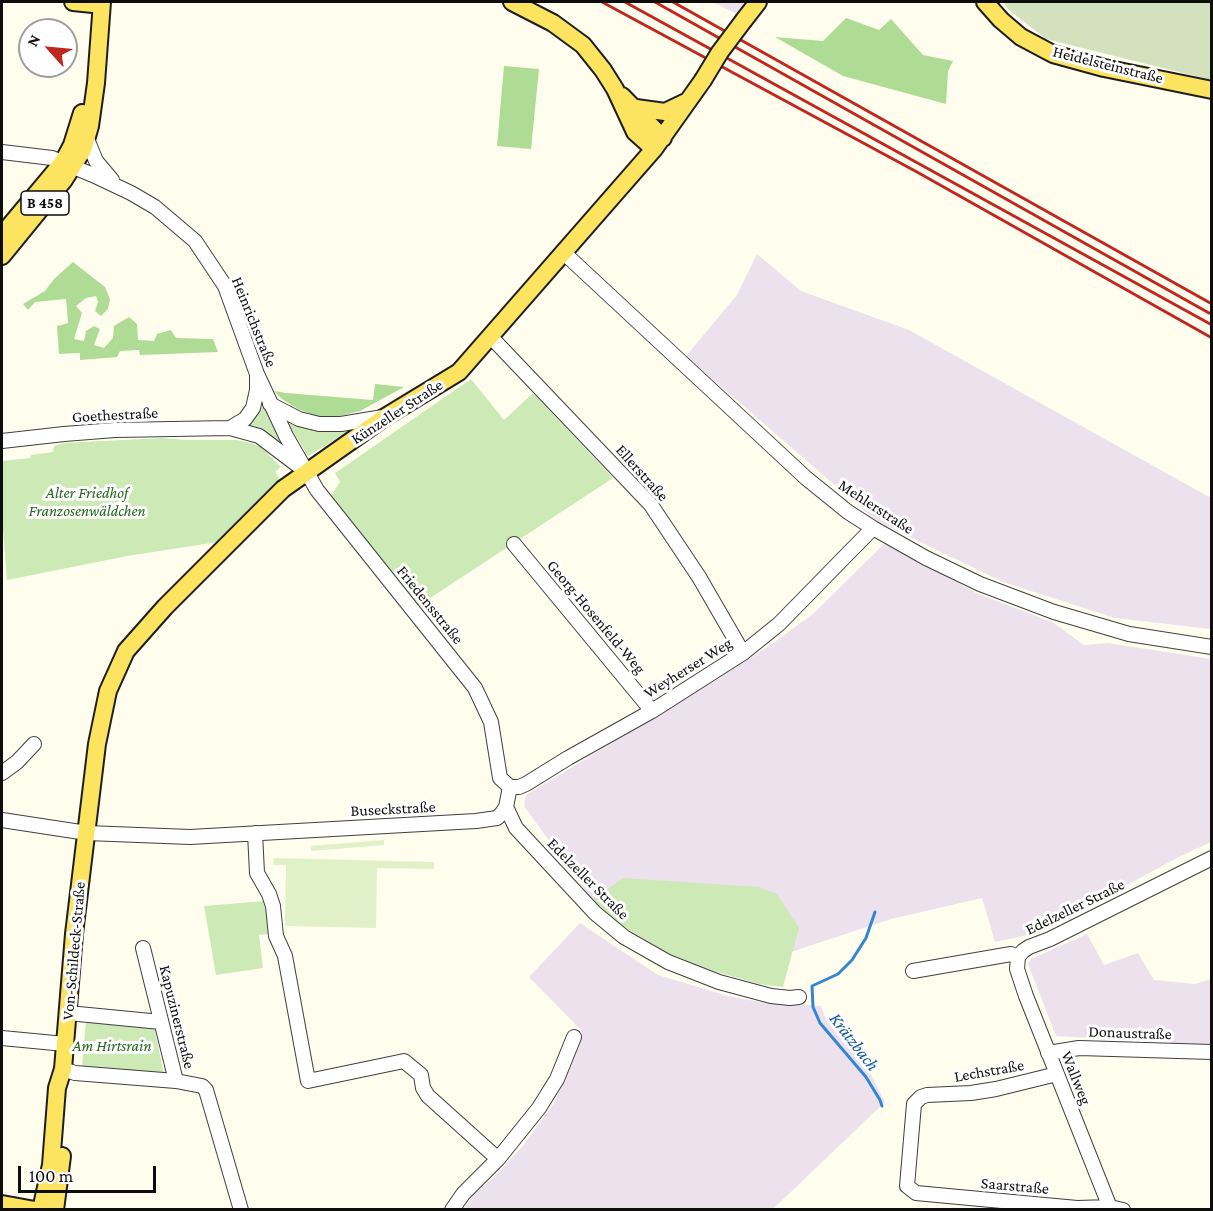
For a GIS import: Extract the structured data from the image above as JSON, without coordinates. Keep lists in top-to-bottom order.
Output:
{
  "streets": {
    "main road": [
      "Heidelsteinstraße",
      "B 458",
      "Künzeller Straße",
      "Von-Schildeck-Straße"
    ],
    "street": [
      "Heinrichstraße",
      "Goethestraße",
      "Ellerstraße",
      "Mehlerstraße",
      "Friedensstraße",
      "Georg-Hosenfeld-Weg",
      "Weyherser Weg",
      "Buseckstraße",
      "Edelzeller Straße",
      "Kapuzinerstraße",
      "Donaustraße",
      "Lechstraße",
      "Wallweg",
      "Saarstraße"
    ]
  },
  "crossings": [
    ["B 458", "Heinrichstraße"],
    ["Heinrichstraße", "Künzeller Straße"],
    ["Heinrichstraße", "Goethestraße"],
    ["Heinrichstraße", "Friedensstraße"],
    ["Künzeller Straße", "Goethestraße"],
    ["Künzeller Straße", "Ellerstraße"],
    ["Künzeller Straße", "Mehlerstraße"],
    ["Künzeller Straße", "Friedensstraße"],
    ["Künzeller Straße", "Buseckstraße"],
    ["Künzeller Straße", "Von-Schildeck-Straße"],
    ["Goethestraße", "Friedensstraße"],
    ["Ellerstraße", "Weyherser Weg"],
    ["Mehlerstraße", "Weyherser Weg"],
    ["Friedensstraße", "Weyherser Weg"],
    ["Georg-Hosenfeld-Weg", "Weyherser Weg"],
    ["Buseckstraße", "Edelzeller Straße"],
    ["Buseckstraße", "Von-Schildeck-Straße"],
    ["Edelzeller Straße", "Wallweg"],
    ["Donaustraße", "Wallweg"],
    ["Lechstraße", "Wallweg"],
    ["Lechstraße", "Saarstraße"],
    ["Wallweg", "Saarstraße"]
  ],
  "water": ["Krätzbach"],
  "parks": ["Alter Friedhof Franzosenwäldchen", "Am Hirtsrain"],
  "scale_bar": "100 m",
  "north": "top left"
}
